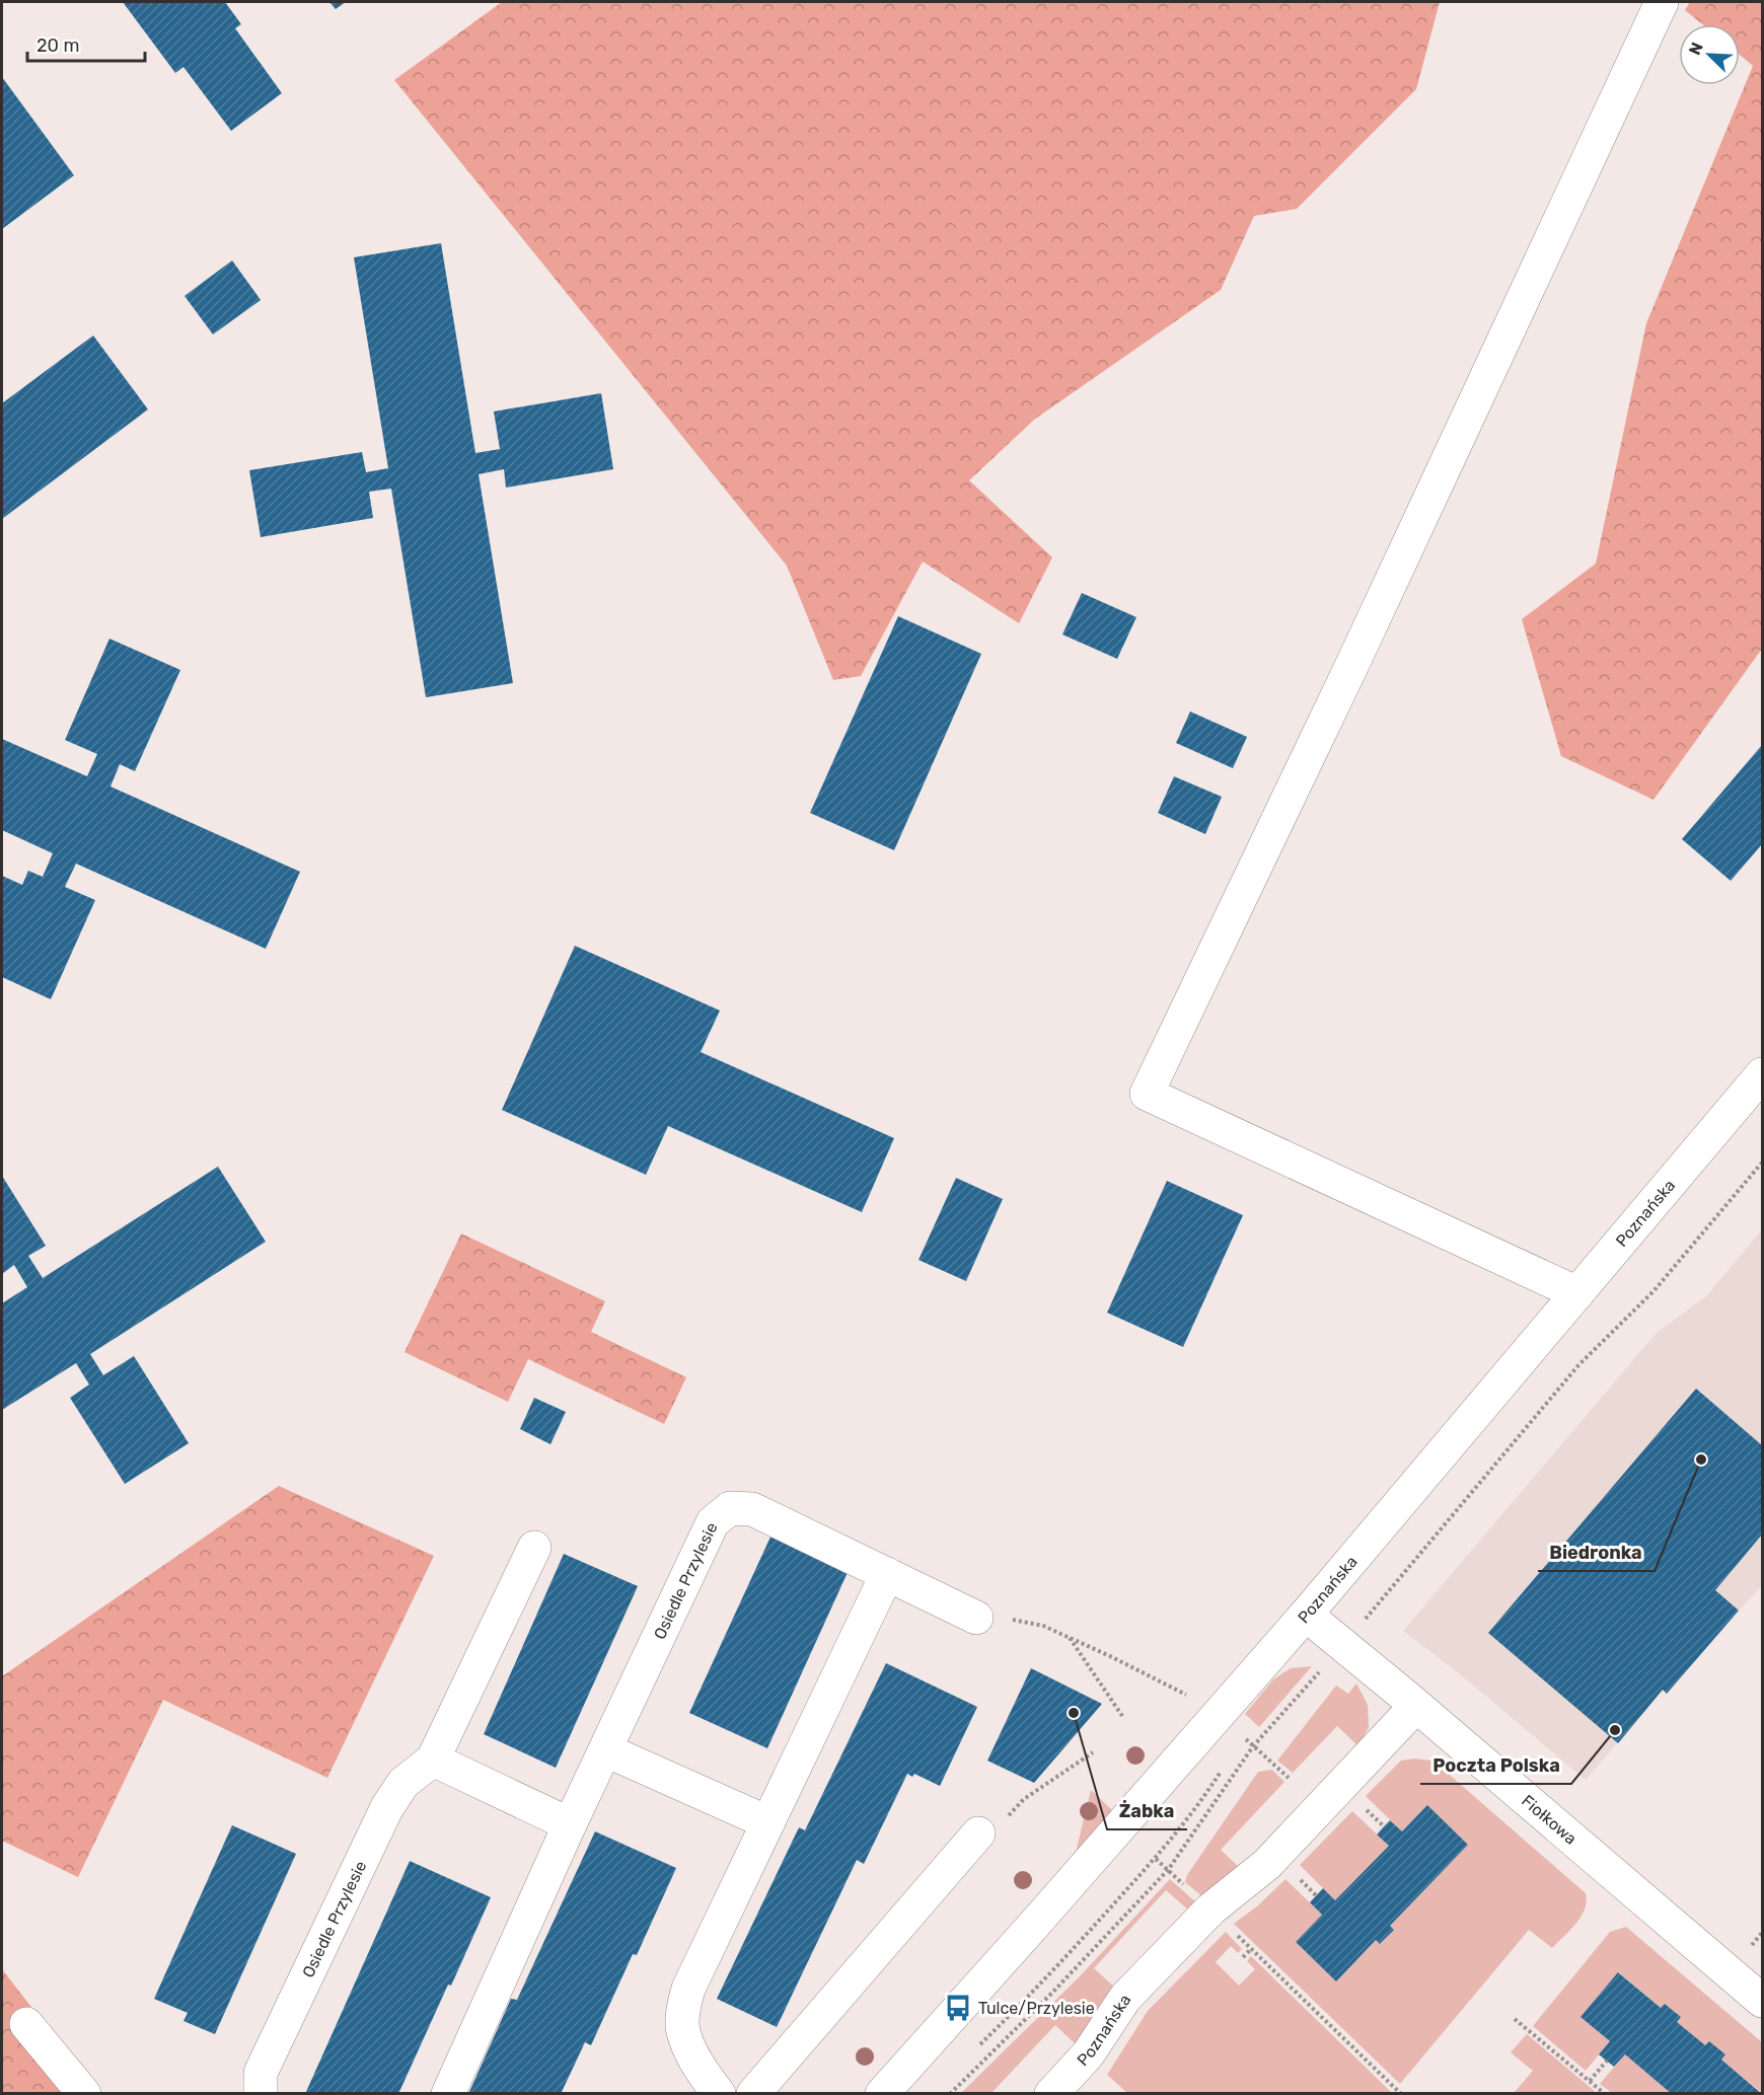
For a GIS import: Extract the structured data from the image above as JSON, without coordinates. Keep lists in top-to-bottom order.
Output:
{
  "streets": {
    "street": ["Poznańska", "Osiedle Przylesie", "Fiołkowa"]
  },
  "crossings": [
    ["Poznańska", "Fiołkowa"]
  ],
  "places": {
    "other": ["Biedronka", "Żabka", "Poczta Polska"],
    "bus stop": ["Tulce/Przylesie"]
  },
  "scale_bar": "20 m",
  "north": "top left"
}
